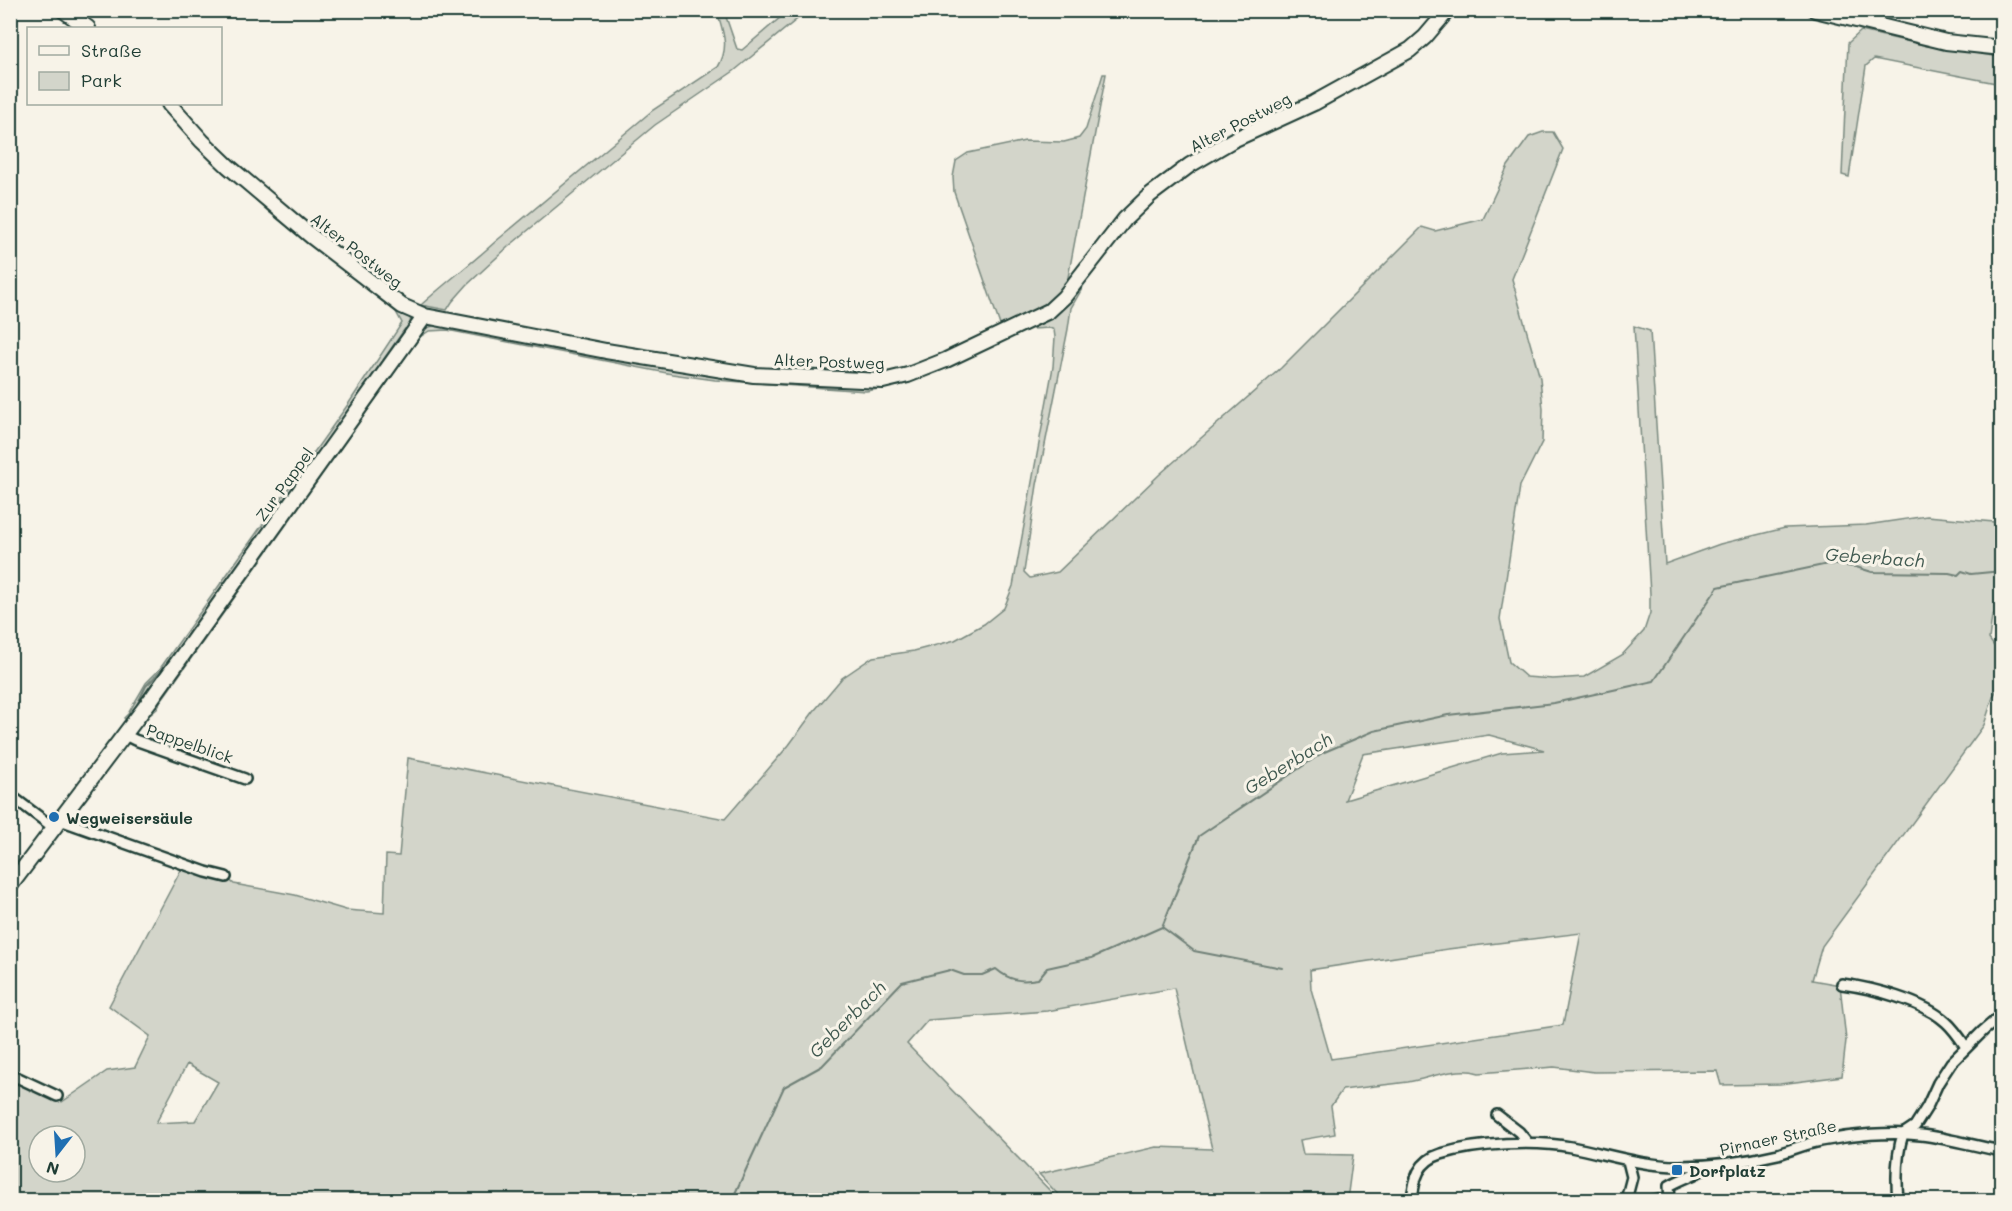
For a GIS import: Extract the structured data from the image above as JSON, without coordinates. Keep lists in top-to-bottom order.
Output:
{
  "streets": {
    "street": [
      "Alter Postweg",
      "Zur Pappel",
      "Pappelblick",
      "Pirnaer Straße"
    ]
  },
  "crossings": [
    ["Alter Postweg", "Zur Pappel"],
    ["Zur Pappel", "Pappelblick"]
  ],
  "water": ["Geberbach"],
  "places": {
    "other": ["Wegweisersäule"],
    "transit": ["Dorfplatz"]
  },
  "legend": ["Straße", "Park"],
  "north": "bottom"
}
